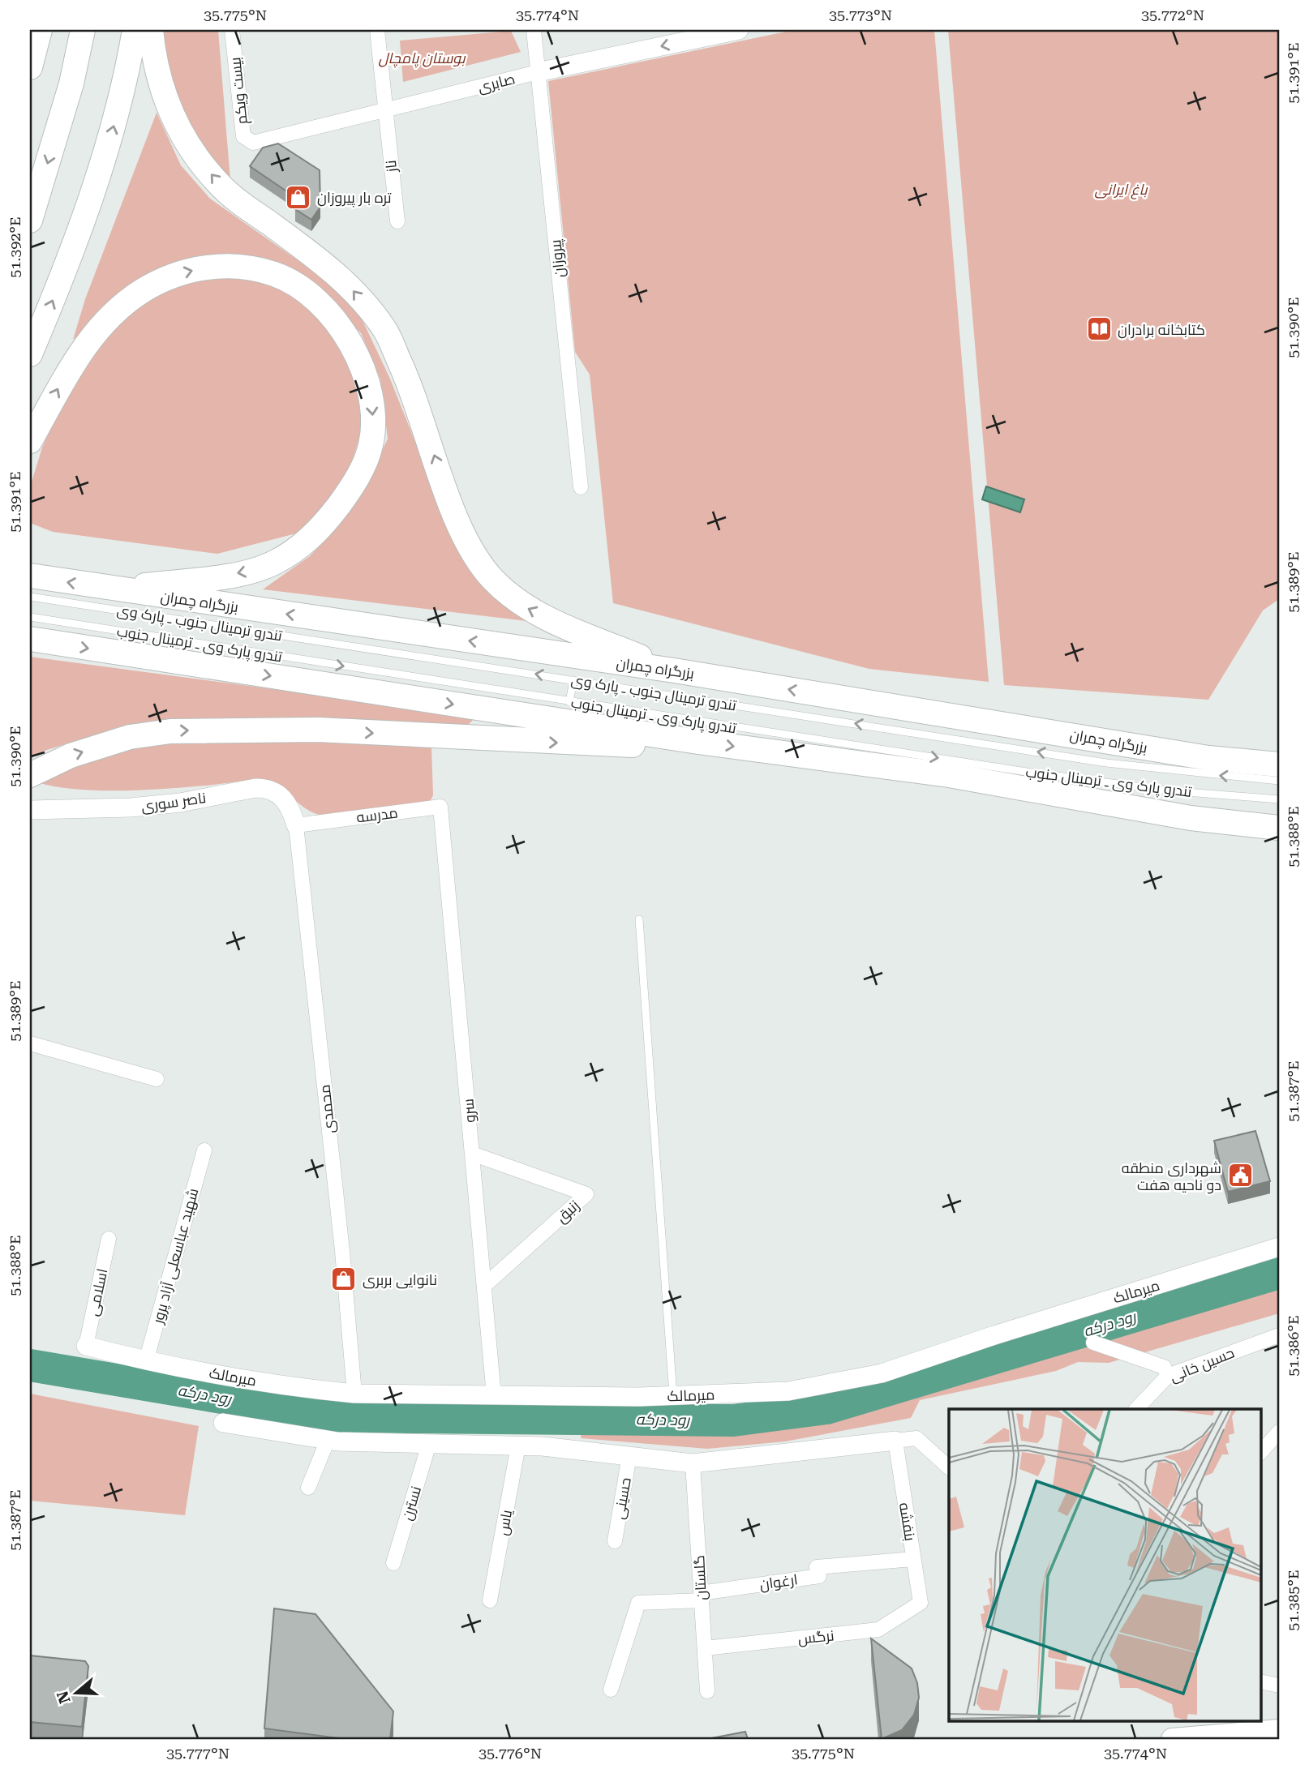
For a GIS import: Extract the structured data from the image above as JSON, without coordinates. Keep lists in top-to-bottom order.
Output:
{
  "streets": {
    "highway": ["بزرگراه چمران"],
    "street": [
      "صابری",
      "بیست ویکم",
      "ناز",
      "پیروزان",
      "ناصر سوری",
      "مدرسه",
      "محمدی",
      "سرو",
      "زنبق",
      "شهید عباسعلی آزاد پرور",
      "میرمالک",
      "اسلامی",
      "حسین خانی",
      "حسینی",
      "نسترن",
      "بنفشه",
      "یاس",
      "گلستان",
      "ارغوان",
      "نرگس"
    ],
    "lane": ["تندرو ترمینال جنوب ـ پارک وی", "تندرو پارک وی ـ ترمینال جنوب"]
  },
  "crossings": [
    ["صابری", "بیست ویکم"],
    ["صابری", "ناز"],
    ["صابری", "پیروزان"],
    ["ناصر سوری", "مدرسه"],
    ["ناصر سوری", "محمدی"],
    ["مدرسه", "محمدی"],
    ["مدرسه", "سرو"],
    ["محمدی", "میرمالک"],
    ["سرو", "زنبق"],
    ["سرو", "میرمالک"],
    ["شهید عباسعلی آزاد پرور", "میرمالک"],
    ["میرمالک", "اسلامی"],
    ["بنفشه", "ارغوان"],
    ["بنفشه", "نرگس"],
    ["گلستان", "ارغوان"],
    ["گلستان", "نرگس"]
  ],
  "one_way": ["تندرو ترمینال جنوب ـ پارک وی", "تندرو پارک وی ـ ترمینال جنوب"],
  "water": ["رود درکه"],
  "parks": ["بوستان پامچال", "باغ ایرانی"],
  "places": {
    "shop": ["تره بار پیروزان", "نانوایی بربری"],
    "library": ["کتابخانه برادران"],
    "public building": ["شهرداری منطقه دو ناحیه هفت"]
  },
  "north": "left",
  "coordinates": [
    "35.775°N",
    "35.774°N",
    "35.773°N",
    "35.772°N",
    "51.391°E",
    "51.392°E",
    "51.390°E",
    "51.389°E",
    "51.388°E",
    "51.387°E",
    "51.386°E",
    "51.385°E",
    "35.777°N",
    "35.776°N"
  ]
}
